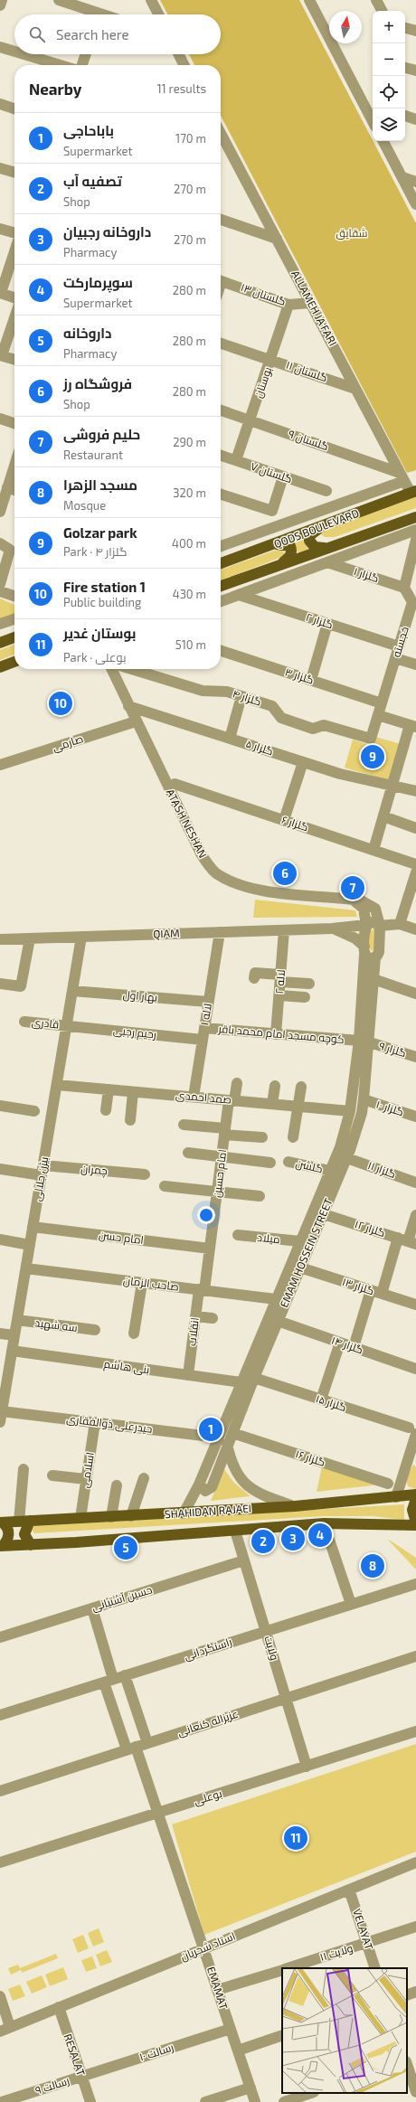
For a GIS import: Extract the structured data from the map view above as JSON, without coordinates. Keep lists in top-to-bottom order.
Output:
{
  "streets": {
    "main road": ["QODS BOULEVARD", "SHAHIDAN RAJAEI"],
    "street": [
      "گلستان ۱۳",
      "ALLAMEH JA'FARI",
      "گلستان ۱۱",
      "بوستان",
      "گلستان ۹",
      "گلستان ۷",
      "گلزار ۱",
      "گلزار ۲",
      "خجسته",
      "گلزار ۳",
      "گلزار ۴",
      "صارمی",
      "گلزار ۵",
      "ATASH NESHAN",
      "گلزار ۶",
      "QIAM",
      "لاله ۲",
      "بهار اول",
      "لاله ۱",
      "قادری",
      "رحیم رجبی",
      "کوچه مسجد امام محمد باقر",
      "گلزار ۹",
      "صمد احمدی",
      "گلزار ۱۰",
      "گلشن",
      "چمران",
      "گلزار ۱۱",
      "امام حسین",
      "بیژن جلالی",
      "گلزار ۱۲",
      "امام حسن",
      "میلاد",
      "EMAM HOSSEIN STREET",
      "صاحب الزمان",
      "گلزار ۱۳",
      "سه شهید",
      "انقلاب",
      "گلزار ۱۴",
      "بنی هاشم",
      "گلزار ۱۵",
      "حیدرعلی ذوالفقاری",
      "گلزار ۱۶",
      "اسلامی",
      "حسین آشتیانی",
      "ولایت",
      "راستگردانی",
      "عزیزاله کنعانی",
      "بوعلی",
      "VELAYAT",
      "استاد شجریان",
      "ولایت ۱۱",
      "EMAMAT",
      "رسالت ۱۰",
      "RESALAT",
      "رسالت ۹"
    ]
  },
  "crossings": [
    ["گلستان ۱۳", "ALLAMEH JA'FARI"],
    ["گلستان ۱۳", "بوستان"],
    ["ALLAMEH JA'FARI", "گلستان ۱۱"],
    ["ALLAMEH JA'FARI", "گلستان ۹"],
    ["ALLAMEH JA'FARI", "QODS BOULEVARD"],
    ["گلستان ۱۱", "بوستان"],
    ["بوستان", "گلستان ۹"],
    ["بوستان", "گلستان ۷"],
    ["گلزار ۱", "خجسته"],
    ["گلزار ۲", "خجسته"],
    ["خجسته", "گلزار ۳"],
    ["خجسته", "گلزار ۴"],
    ["صارمی", "ATASH NESHAN"],
    ["گلزار ۵", "ATASH NESHAN"],
    ["ATASH NESHAN", "QIAM"],
    ["QIAM", "لاله ۲"],
    ["QIAM", "لاله ۱"],
    ["QIAM", "بیژن جلالی"],
    ["QIAM", "EMAM HOSSEIN STREET"],
    ["لاله ۲", "کوچه مسجد امام محمد باقر"],
    ["بهار اول", "لاله ۱"],
    ["بهار اول", "بیژن جلالی"],
    ["لاله ۱", "رحیم رجبی"],
    ["لاله ۱", "کوچه مسجد امام محمد باقر"],
    ["لاله ۱", "صمد احمدی"],
    ["قادری", "رحیم رجبی"],
    ["قادری", "بیژن جلالی"],
    ["رحیم رجبی", "کوچه مسجد امام محمد باقر"],
    ["رحیم رجبی", "بیژن جلالی"],
    ["کوچه مسجد امام محمد باقر", "گلزار ۹"],
    ["کوچه مسجد امام محمد باقر", "EMAM HOSSEIN STREET"],
    ["گلزار ۹", "EMAM HOSSEIN STREET"],
    ["صمد احمدی", "امام حسین"],
    ["صمد احمدی", "بیژن جلالی"],
    ["صمد احمدی", "EMAM HOSSEIN STREET"],
    ["گلزار ۱۰", "EMAM HOSSEIN STREET"],
    ["گلشن", "EMAM HOSSEIN STREET"],
    ["چمران", "بیژن جلالی"],
    ["گلزار ۱۱", "EMAM HOSSEIN STREET"],
    ["امام حسین", "امام حسن"],
    ["امام حسین", "صاحب الزمان"],
    ["امام حسین", "انقلاب"],
    ["بیژن جلالی", "امام حسن"],
    ["بیژن جلالی", "صاحب الزمان"],
    ["بیژن جلالی", "سه شهید"],
    ["بیژن جلالی", "بنی هاشم"],
    ["بیژن جلالی", "حیدرعلی ذوالفقاری"],
    ["گلزار ۱۲", "EMAM HOSSEIN STREET"],
    ["میلاد", "EMAM HOSSEIN STREET"],
    ["EMAM HOSSEIN STREET", "صاحب الزمان"],
    ["EMAM HOSSEIN STREET", "گلزار ۱۳"],
    ["EMAM HOSSEIN STREET", "گلزار ۱۴"],
    ["EMAM HOSSEIN STREET", "بنی هاشم"],
    ["EMAM HOSSEIN STREET", "گلزار ۱۵"],
    ["EMAM HOSSEIN STREET", "حیدرعلی ذوالفقاری"],
    ["EMAM HOSSEIN STREET", "گلزار ۱۶"],
    ["EMAM HOSSEIN STREET", "SHAHIDAN RAJAEI"],
    ["صاحب الزمان", "انقلاب"],
    ["انقلاب", "بنی هاشم"],
    ["حیدرعلی ذوالفقاری", "اسلامی"],
    ["اسلامی", "SHAHIDAN RAJAEI"],
    ["حسین آشتیانی", "ولایت"],
    ["حسین آشتیانی", "EMAMAT"],
    ["ولایت", "راستگردانی"],
    ["ولایت", "عزیزاله کنعانی"],
    ["ولایت", "بوعلی"],
    ["راستگردانی", "EMAMAT"],
    ["عزیزاله کنعانی", "EMAMAT"],
    ["بوعلی", "EMAMAT"],
    ["VELAYAT", "استاد شجریان"],
    ["VELAYAT", "ولایت ۱۱"],
    ["استاد شجریان", "EMAMAT"],
    ["استاد شجریان", "RESALAT"],
    ["ولایت ۱۱", "EMAMAT"],
    ["EMAMAT", "رسالت ۱۰"],
    ["رسالت ۱۰", "RESALAT"],
    ["رسالت ۱۰", "رسالت ۹"],
    ["RESALAT", "رسالت ۹"]
  ],
  "parks": ["شقایق"],
  "north": "top",
  "page": {
    "map_buttons": ["+", "−"],
    "search": "Search here",
    "heading": ["Nearby", "11 results"],
    "list": [
      {
        "mark": "1",
        "name": "باباحاجی",
        "note": "Supermarket",
        "value": "170 m"
      },
      {
        "mark": "2",
        "name": "تصفیه آب",
        "note": "Shop",
        "value": "270 m"
      },
      {
        "mark": "3",
        "name": "داروخانه رجبیان",
        "note": "Pharmacy",
        "value": "270 m"
      },
      {
        "mark": "4",
        "name": "سوپرمارکت",
        "note": "Supermarket",
        "value": "280 m"
      },
      {
        "mark": "5",
        "name": "داروخانه",
        "note": "Pharmacy",
        "value": "280 m"
      },
      {
        "mark": "6",
        "name": "فروشگاه رز",
        "note": "Shop",
        "value": "280 m"
      },
      {
        "mark": "7",
        "name": "حلیم فروشی",
        "note": "Restaurant",
        "value": "290 m"
      },
      {
        "mark": "8",
        "name": "مسجد الزهرا",
        "note": "Mosque",
        "value": "320 m"
      },
      {
        "mark": "9",
        "name": "Golzar park",
        "note": "Park · گلزار ۴",
        "value": "400 m"
      },
      {
        "mark": "10",
        "name": "Fire station 1",
        "note": "Public building",
        "value": "430 m"
      },
      {
        "mark": "11",
        "name": "بوستان غدیر",
        "note": "Park · بوعلی",
        "value": "510 m"
      }
    ],
    "pins": [
      "10",
      "9",
      "6",
      "7",
      "1",
      "4",
      "3",
      "2",
      "5",
      "8",
      "11"
    ]
  }
}
